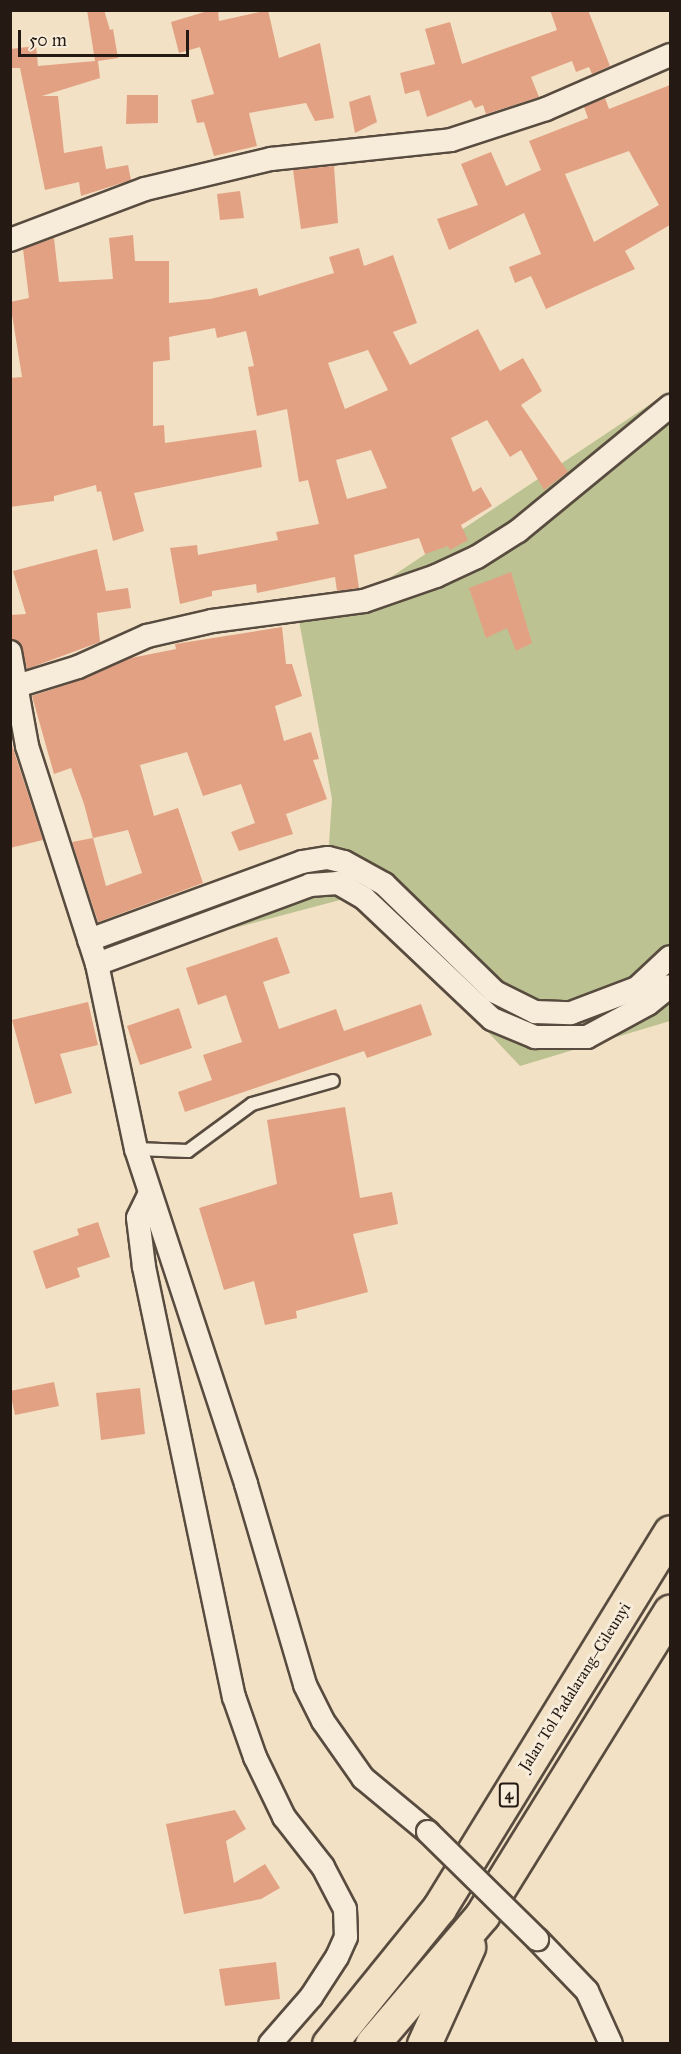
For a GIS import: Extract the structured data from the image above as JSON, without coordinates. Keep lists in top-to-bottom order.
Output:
{
  "streets": {
    "highway": ["Jalan Tol Padalarang–Cileunyi", "4"]
  },
  "scale_bar": "50 m"
}
